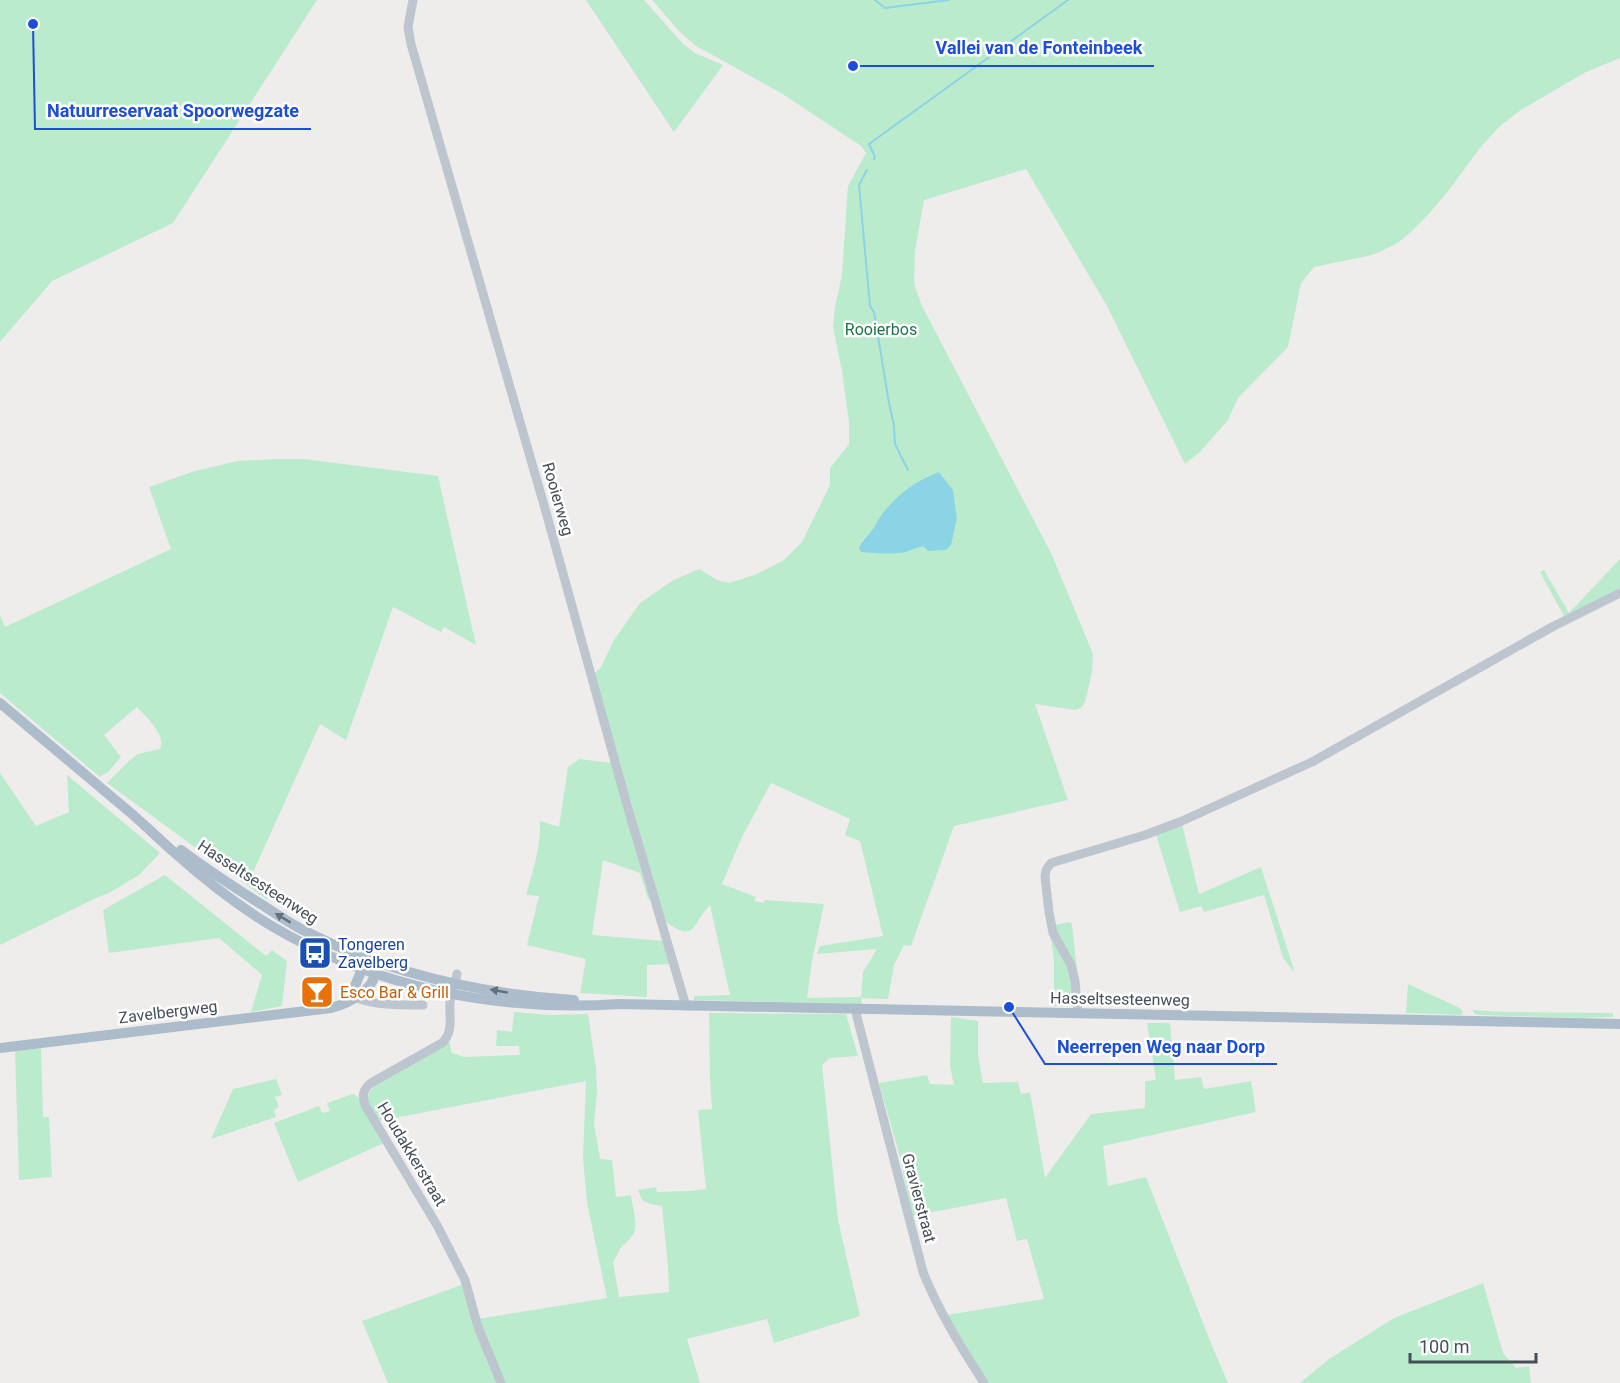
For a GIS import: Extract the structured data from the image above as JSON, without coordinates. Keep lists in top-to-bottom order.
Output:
{
  "streets": {
    "main road": ["Hasseltsesteenweg", "Zavelbergweg"],
    "street": ["Rooierweg", "Houdakkerstraat", "Gravierstraat"]
  },
  "crossings": [
    ["Rooierweg", "Hasseltsesteenweg"],
    ["Hasseltsesteenweg", "Zavelbergweg"],
    ["Hasseltsesteenweg", "Houdakkerstraat"],
    ["Hasseltsesteenweg", "Gravierstraat"]
  ],
  "parks": ["Rooierbos"],
  "places": {
    "other": ["Natuurreservaat Spoorwegzate", "Vallei van de Fonteinbeek", "Neerrepen Weg naar Dorp"],
    "bus stop": ["Tongeren Zavelberg"],
    "bar": ["Esco Bar & Grill"]
  },
  "scale_bar": "100 m"
}
